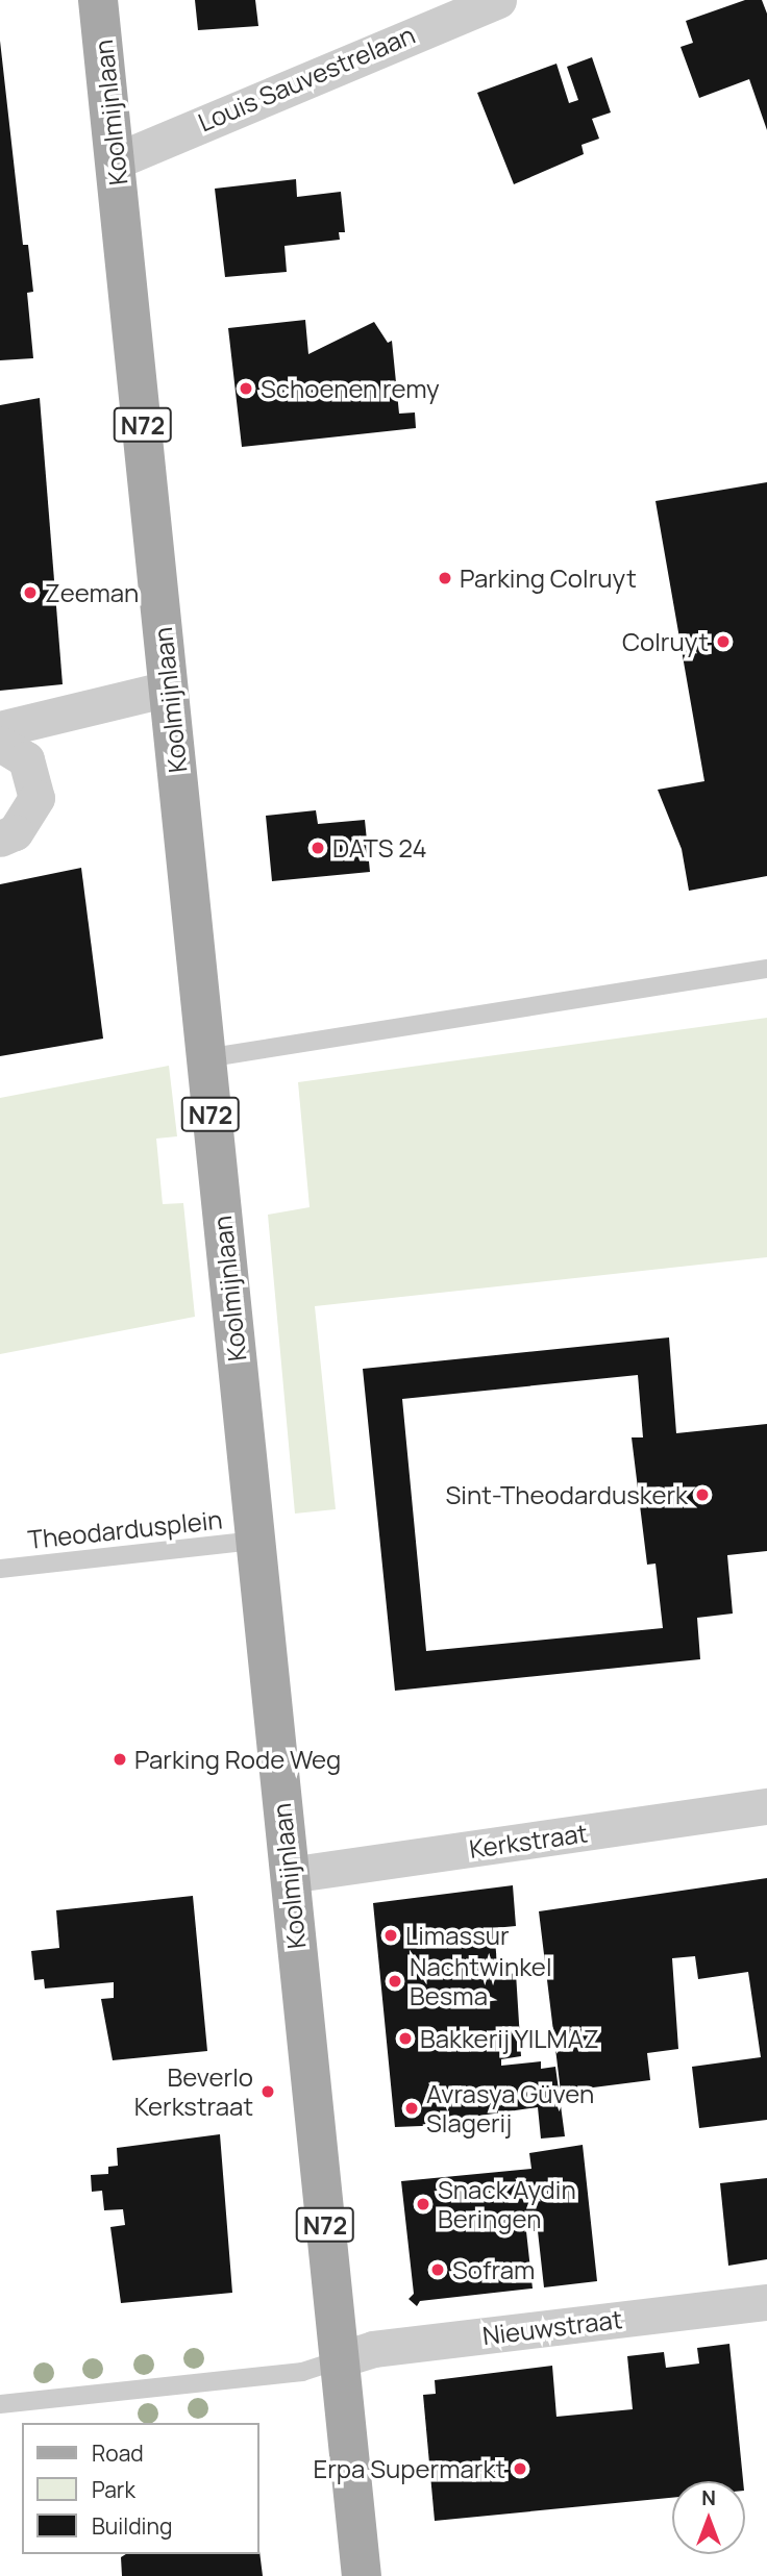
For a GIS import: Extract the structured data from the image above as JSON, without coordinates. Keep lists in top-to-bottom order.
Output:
{
  "streets": {
    "main road": ["Koolmijnlaan", "N72"],
    "street": ["Louis Sauvestrelaan", "Kerkstraat", "Nieuwstraat"],
    "lane": ["Theodardusplein"]
  },
  "crossings": [
    ["Louis Sauvestrelaan", "Koolmijnlaan"],
    ["Koolmijnlaan", "Theodardusplein"],
    ["Koolmijnlaan", "Kerkstraat"],
    ["Koolmijnlaan", "Nieuwstraat"]
  ],
  "places": [
    "Schoenen remy",
    "Parking Colruyt",
    "Zeeman",
    "Colruyt",
    "DATS 24",
    "Sint-Theodarduskerk",
    "Parking Rode Weg",
    "Limassur",
    "Nachtwinkel Besma",
    "Bakkerij YILMAZ",
    "Beverlo Kerkstraat",
    "Avrasya Güven Slagerij",
    "Snack Aydin Beringen",
    "Sofram",
    "Erpa Supermarkt"
  ],
  "legend": ["Road", "Park", "Building"],
  "north": "top"
}
